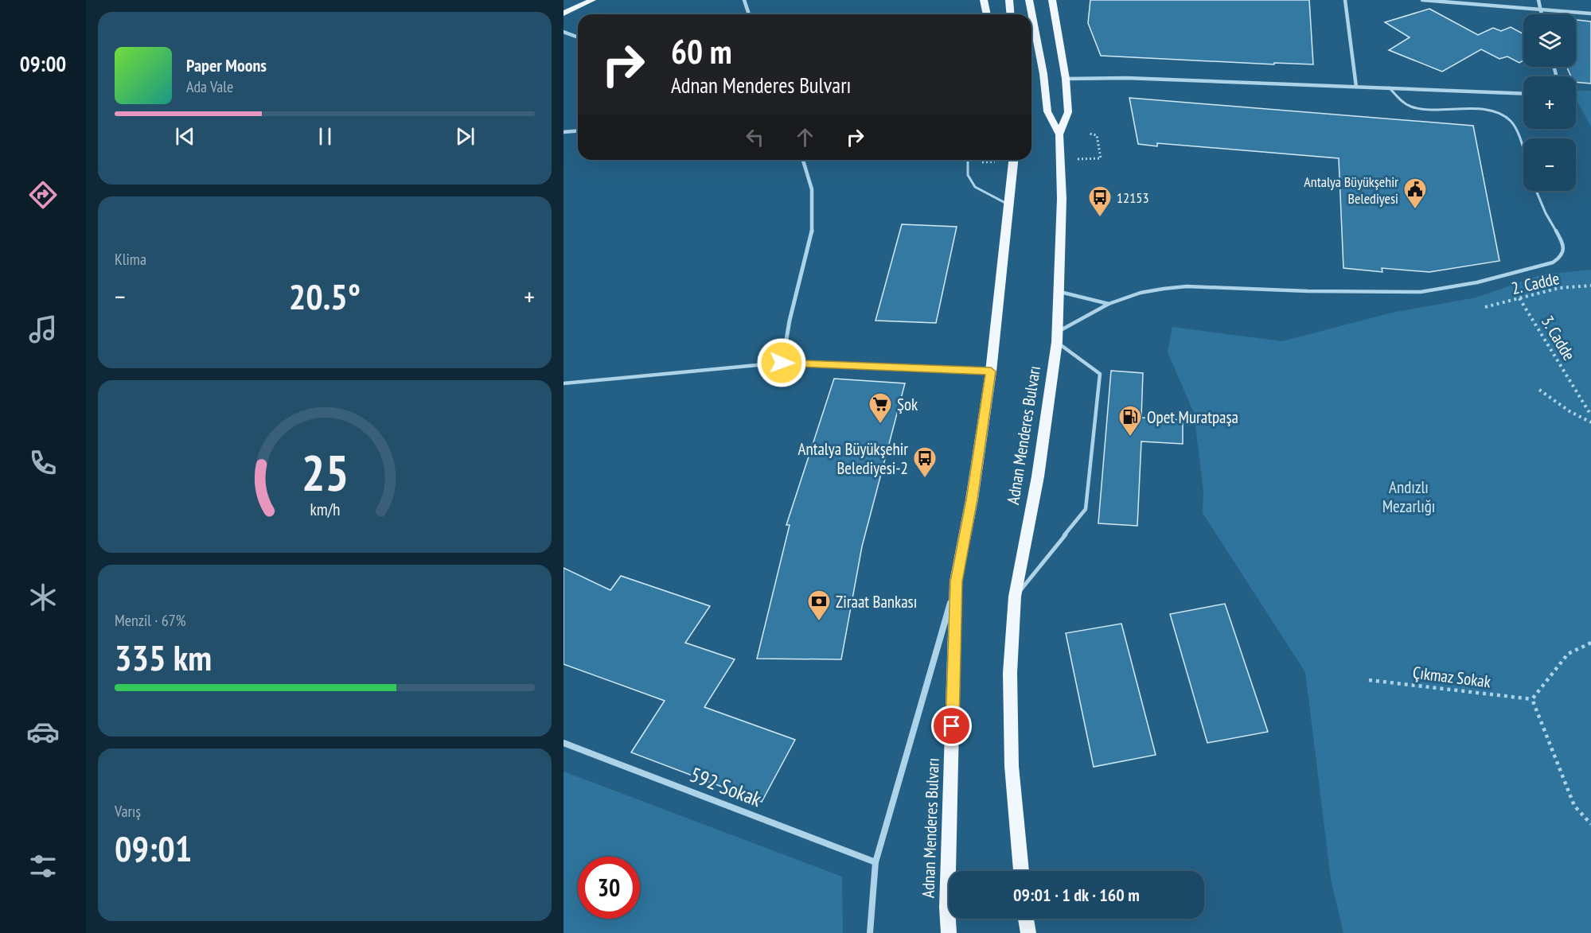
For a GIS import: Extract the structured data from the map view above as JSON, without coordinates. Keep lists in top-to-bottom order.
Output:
{
  "streets": {
    "main road": ["Adnan Menderes Bulvarı"],
    "street": ["592 Sokak"],
    "path": ["2. Cadde", "3. Cadde", "Çıkmaz Sokak"]
  },
  "crossings": [
    ["2. Cadde", "3. Cadde"]
  ],
  "parks": ["Andızlı Mezarlığı"],
  "places": {
    "public building": ["Antalya Büyükşehir Belediyesi"],
    "bus stop": ["12153", "Antalya Büyükşehir Belediyesi-2"],
    "supermarket": ["Şok"],
    "fuel station": ["Opet Muratpaşa"],
    "bank": ["Ziraat Bankası"]
  },
  "page": {
    "tabs": "09:00",
    "map_buttons": ["+", "−"],
    "turn": ["60 m", "Adnan Menderes Bulvarı"],
    "song": ["Paper Moons", "Ada Vale"],
    "tile": [
      "Klima",
      ["Menzil · 67%", "335 km"],
      ["Varış", "09:01"]
    ],
    "heat": ["−", "20.5°", "+"],
    "limit": "30",
    "trip": "09:01 · 1 dk · 160 m",
    "gauge": ["25", "km/h"]
  }
}
